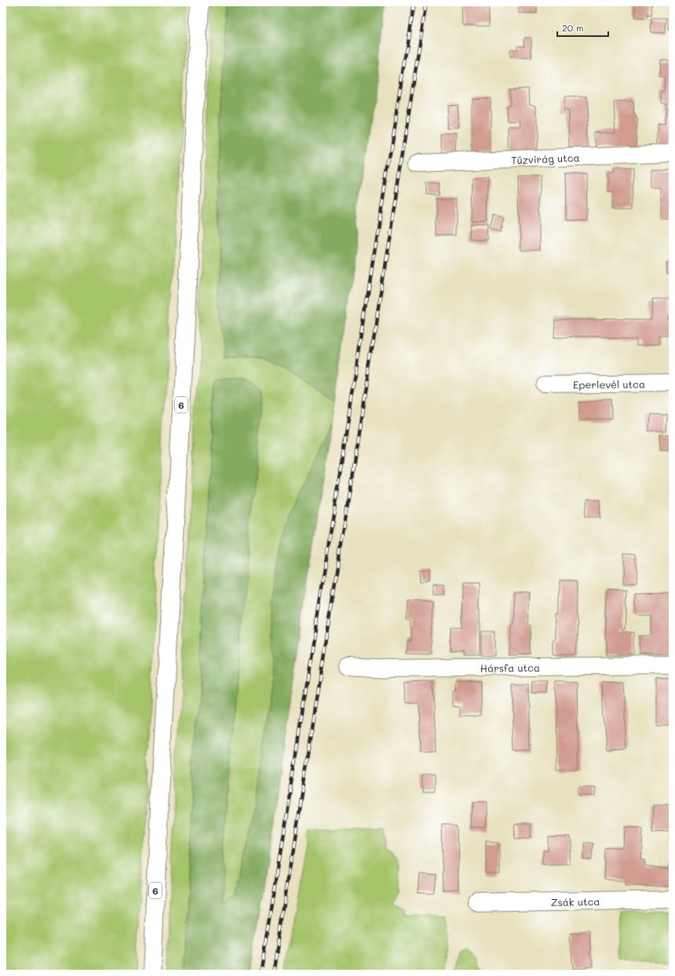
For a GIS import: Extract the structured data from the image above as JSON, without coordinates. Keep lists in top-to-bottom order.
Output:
{
  "streets": {
    "main road": [
      "Tűzvirág utca",
      "Eperlevél utca",
      "6",
      "Hársfa utca",
      "Zsák utca"
    ]
  },
  "scale_bar": "20 m"
}
